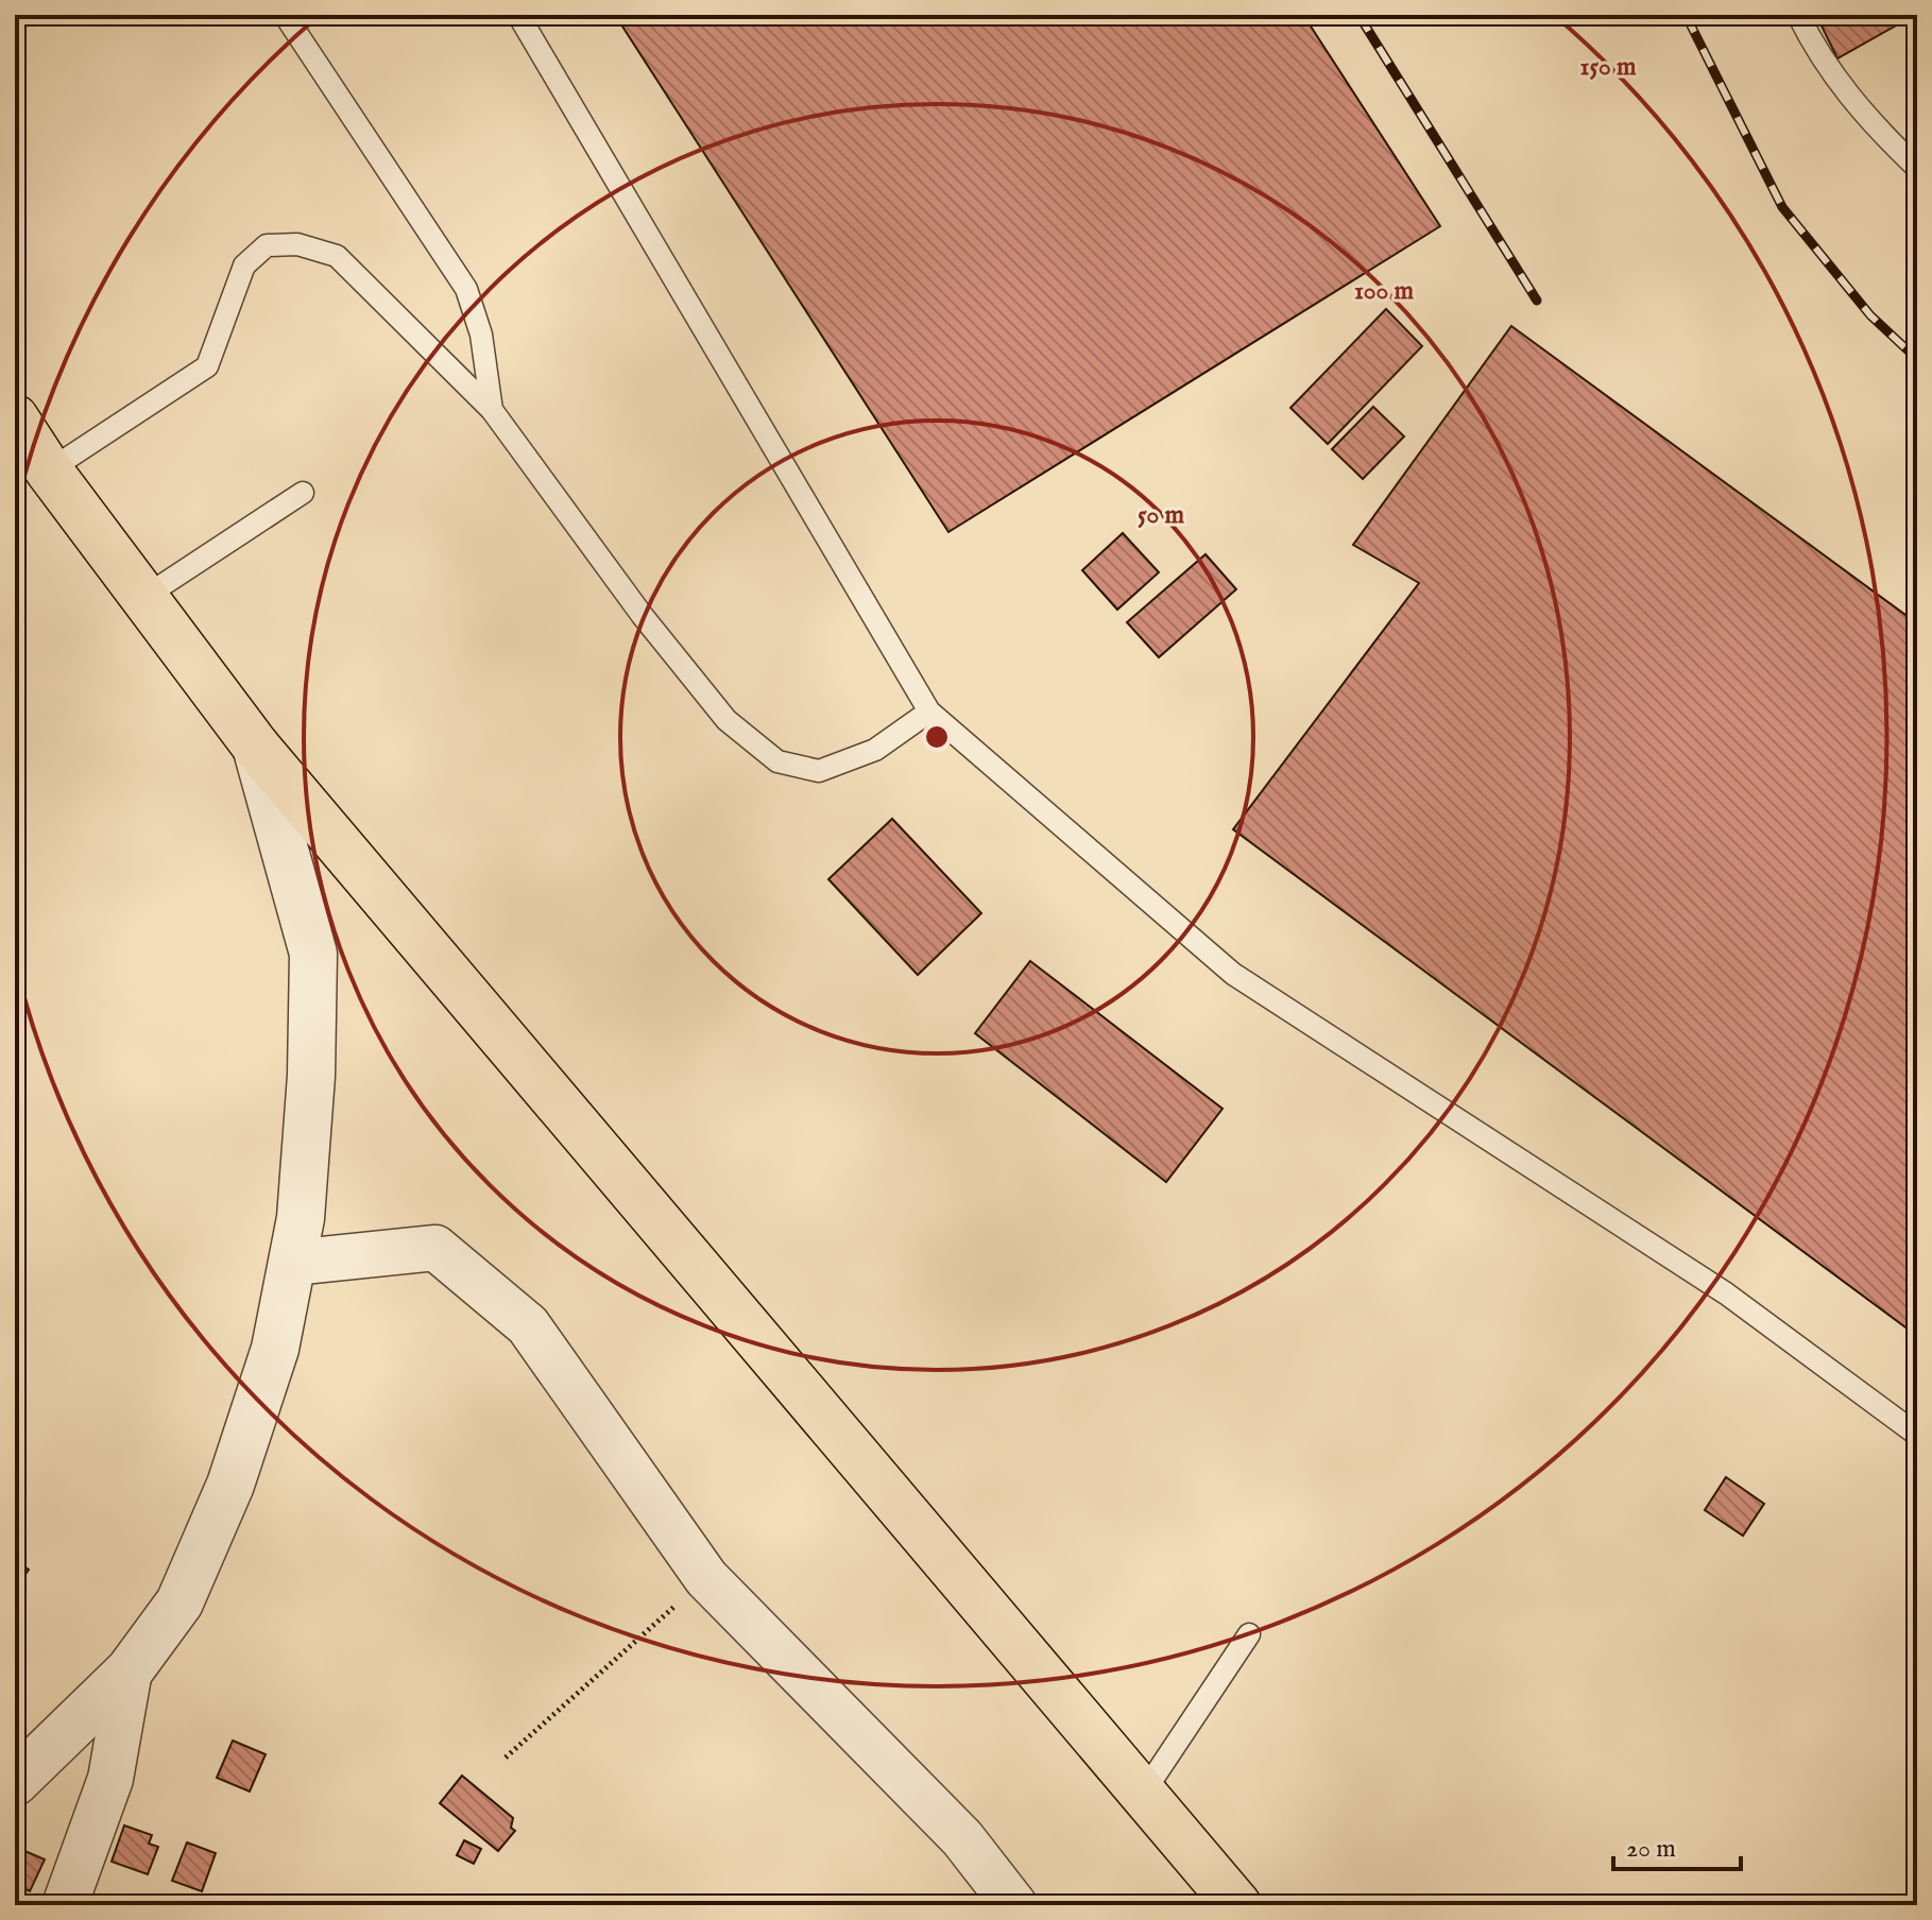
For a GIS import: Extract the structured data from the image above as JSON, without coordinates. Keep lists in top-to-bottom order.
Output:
{
  "scale_bar": "20 m",
  "rings": ["150 m", "100 m", "50 m"]
}
